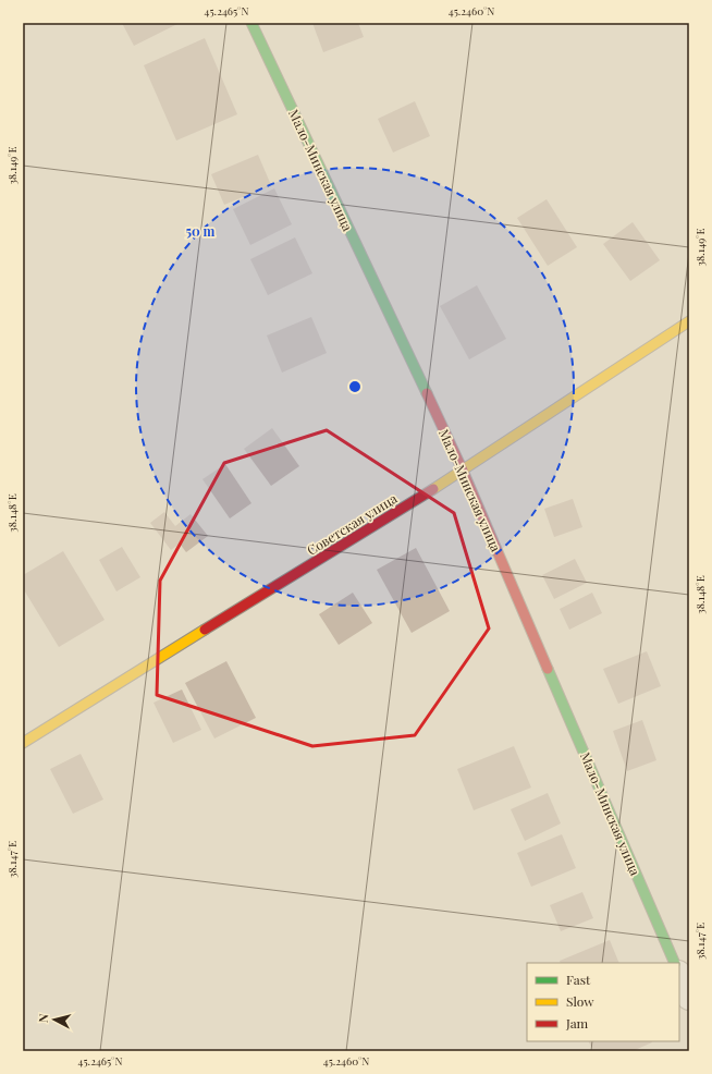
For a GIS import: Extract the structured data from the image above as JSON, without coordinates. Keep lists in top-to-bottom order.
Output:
{
  "streets": {
    "street": ["Мало-Минская улица", "Советская улица"]
  },
  "crossings": [
    ["Мало-Минская улица", "Советская улица"]
  ],
  "legend": ["Fast", "Slow", "Jam"],
  "north": "left",
  "coordinates": [
    "45.2465°N",
    "45.2460°N",
    "38.149°E",
    "38.148°E",
    "38.147°E"
  ],
  "rings": ["50 m"]
}
